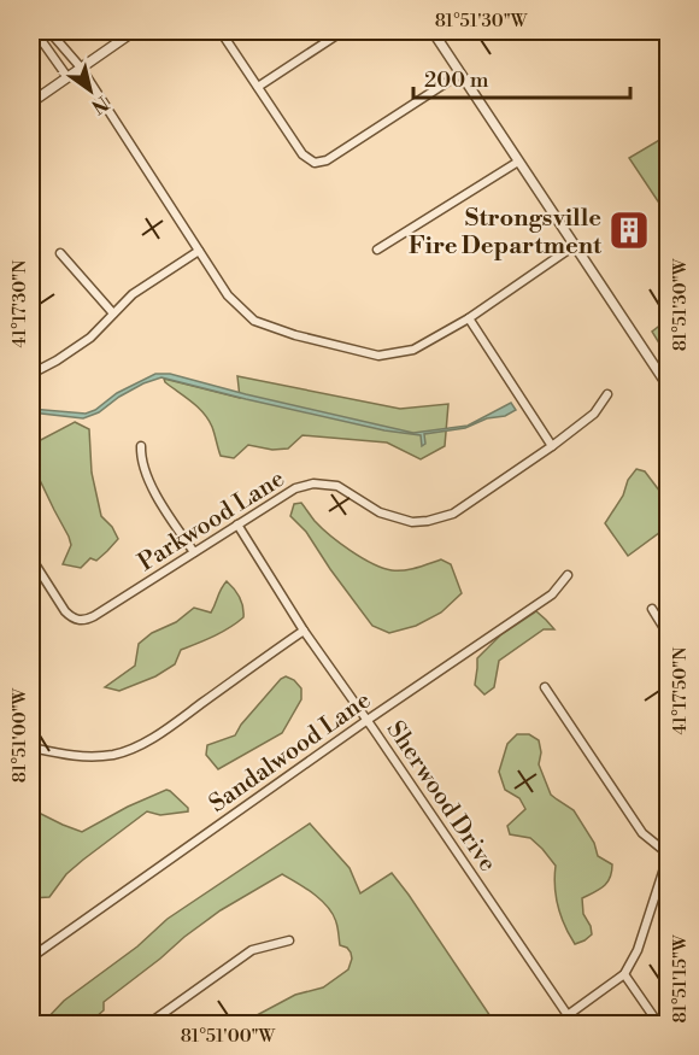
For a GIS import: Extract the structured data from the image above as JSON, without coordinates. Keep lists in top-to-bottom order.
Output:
{
  "streets": {
    "street": ["Parkwood Lane", "Sandalwood Lane", "Sherwood Drive"]
  },
  "crossings": [
    ["Parkwood Lane", "Sherwood Drive"],
    ["Sandalwood Lane", "Sherwood Drive"]
  ],
  "places": {
    "building": ["Strongsville Fire Department"]
  },
  "scale_bar": "200 m",
  "north": "bottom right",
  "coordinates": [
    "81°51'30\"W",
    "41°17'30\"N",
    "41°17'50\"N",
    "81°51'00\"W",
    "81°51'15\"W"
  ]
}
